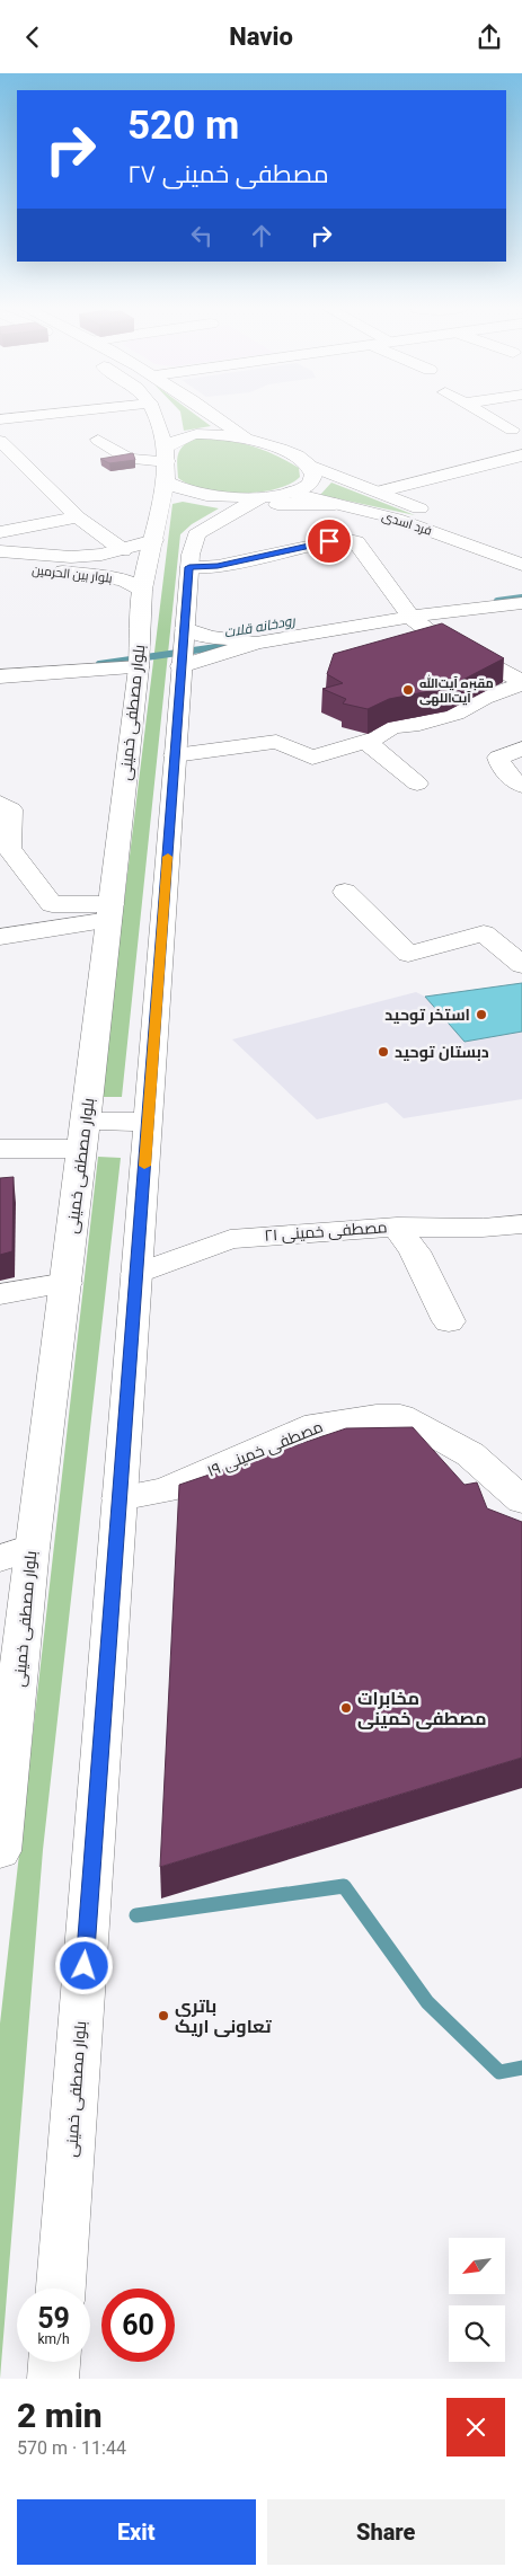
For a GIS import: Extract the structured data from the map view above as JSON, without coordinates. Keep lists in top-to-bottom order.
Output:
{
  "streets": {
    "main road": [
      "فرد اسدی",
      "بلوار بین الحرمین",
      "بلوار مصطفی خمینی",
      "مصطفی خمینی ۲۱",
      "مصطفی خمینی ۱۹"
    ]
  },
  "crossings": [
    ["بلوار بین الحرمین", "بلوار مصطفی خمینی"],
    ["بلوار مصطفی خمینی", "مصطفی خمینی ۲۱"],
    ["بلوار مصطفی خمینی", "مصطفی خمینی ۱۹"]
  ],
  "water": ["رودخانه قلات"],
  "places": [
    "مقبره آیت‌الله آیت‌اللهی",
    "استخر توحید",
    "دبستان توحید",
    "مخابرات مصطفی خمینی",
    "باتری تعاونی اریک"
  ],
  "north": "bottom left",
  "page": {
    "header": "Navio",
    "turn": ["520 m", "مصطفی خمینی ۲۷"],
    "speed": "59 km/h",
    "limit": "60",
    "heading": ["2 min", "570 m · 11:44"],
    "buttons": ["Exit", "Share"]
  }
}
